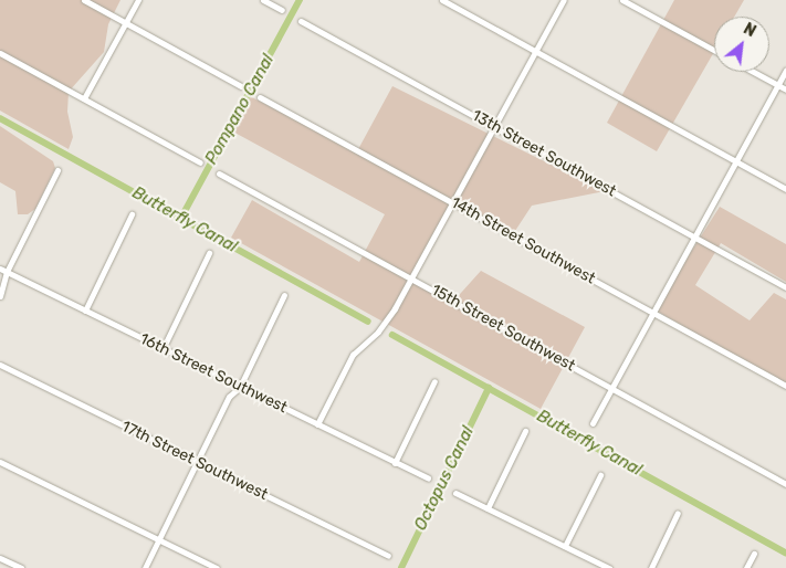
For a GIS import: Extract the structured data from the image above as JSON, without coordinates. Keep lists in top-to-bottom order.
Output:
{
  "streets": {
    "street": [
      "13th Street Southwest",
      "14th Street Southwest",
      "15th Street Southwest",
      "16th Street Southwest",
      "17th Street Southwest"
    ]
  },
  "water": ["Pompano Canal", "Butterfly Canal", "Octopus Canal"],
  "north": "top right"
}
